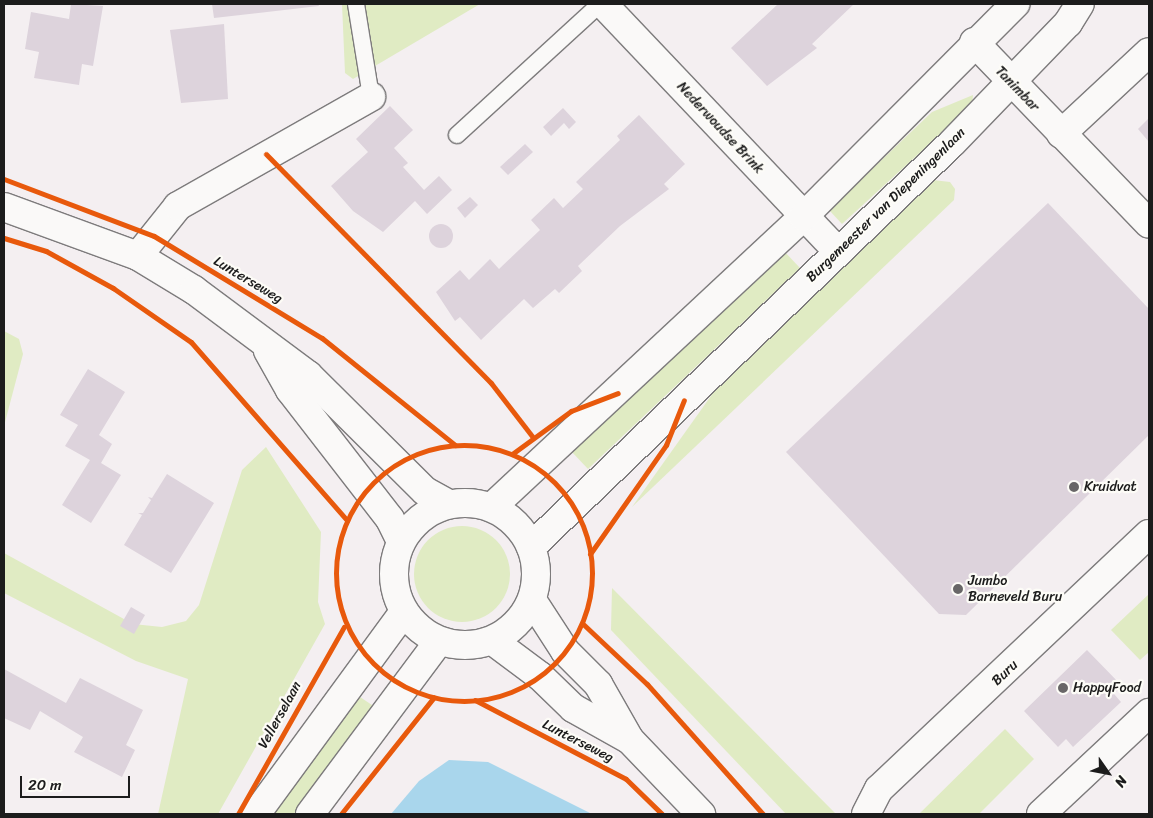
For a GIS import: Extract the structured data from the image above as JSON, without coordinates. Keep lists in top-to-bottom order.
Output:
{
  "streets": {
    "street": [
      "Tanimbar",
      "Nederwoudse Brink",
      "Burgemeester van Diepeningenlaan",
      "Lunterseweg",
      "Buru"
    ],
    "cycle path": ["Vellerselaan"]
  },
  "crossings": [
    ["Tanimbar", "Burgemeester van Diepeningenlaan"],
    ["Nederwoudse Brink", "Burgemeester van Diepeningenlaan"],
    ["Burgemeester van Diepeningenlaan", "Lunterseweg"]
  ],
  "places": ["Kruidvat", "Jumbo Barneveld Buru", "HappyFood"],
  "scale_bar": "20 m",
  "north": "bottom right"
}
